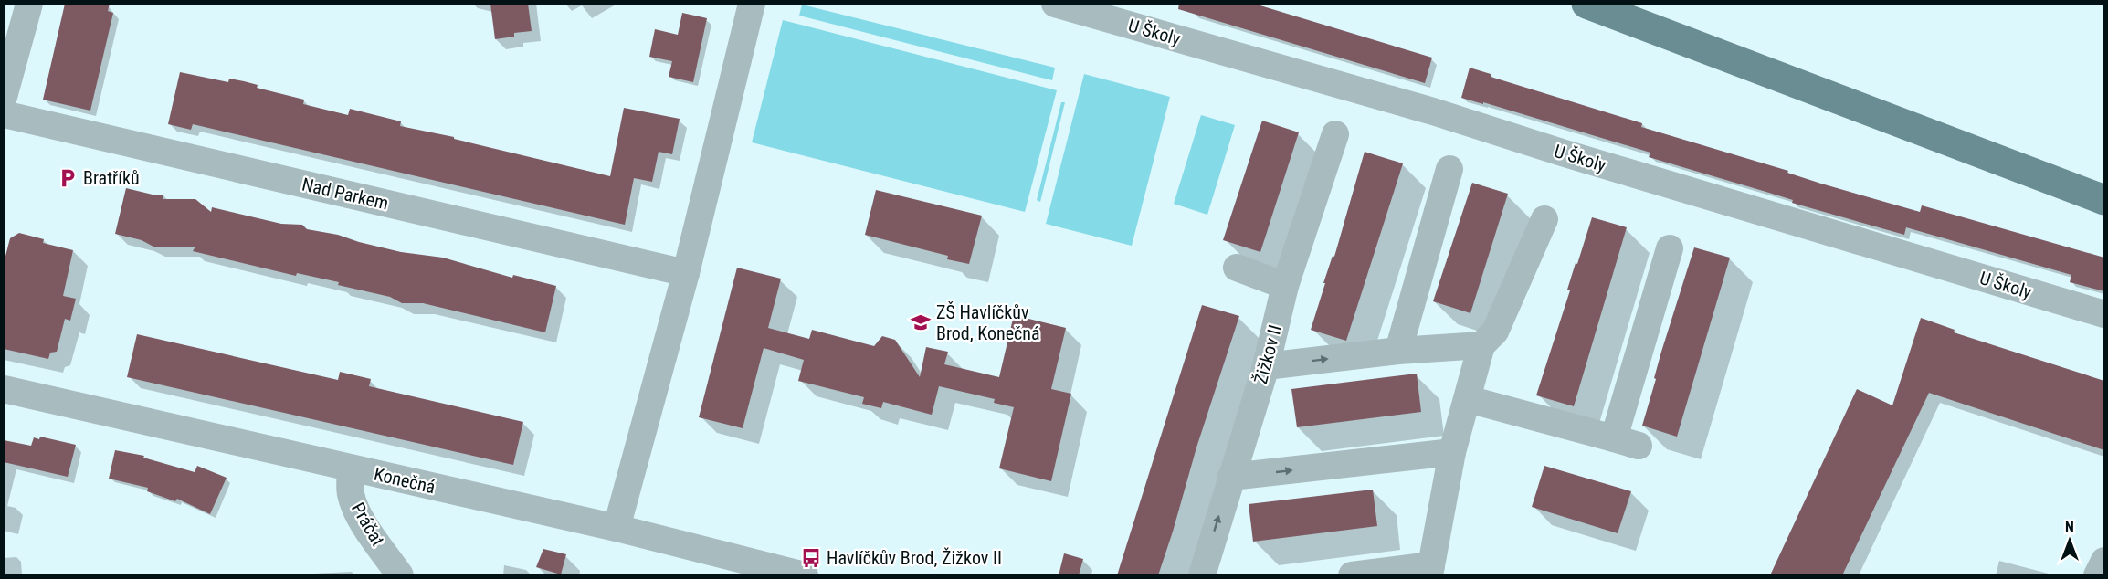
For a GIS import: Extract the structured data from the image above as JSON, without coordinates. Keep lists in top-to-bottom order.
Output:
{
  "streets": {
    "street": [
      "U Školy",
      "Nad Parkem",
      "Žižkov II",
      "Konečná",
      "Práčat"
    ]
  },
  "crossings": [
    ["Konečná", "Práčat"]
  ],
  "places": {
    "parking": ["Bratříků"],
    "school or university": ["ZŠ Havlíčkův Brod, Konečná"],
    "bus stop": ["Havlíčkův Brod, Žižkov II"]
  },
  "north": "top"
}
